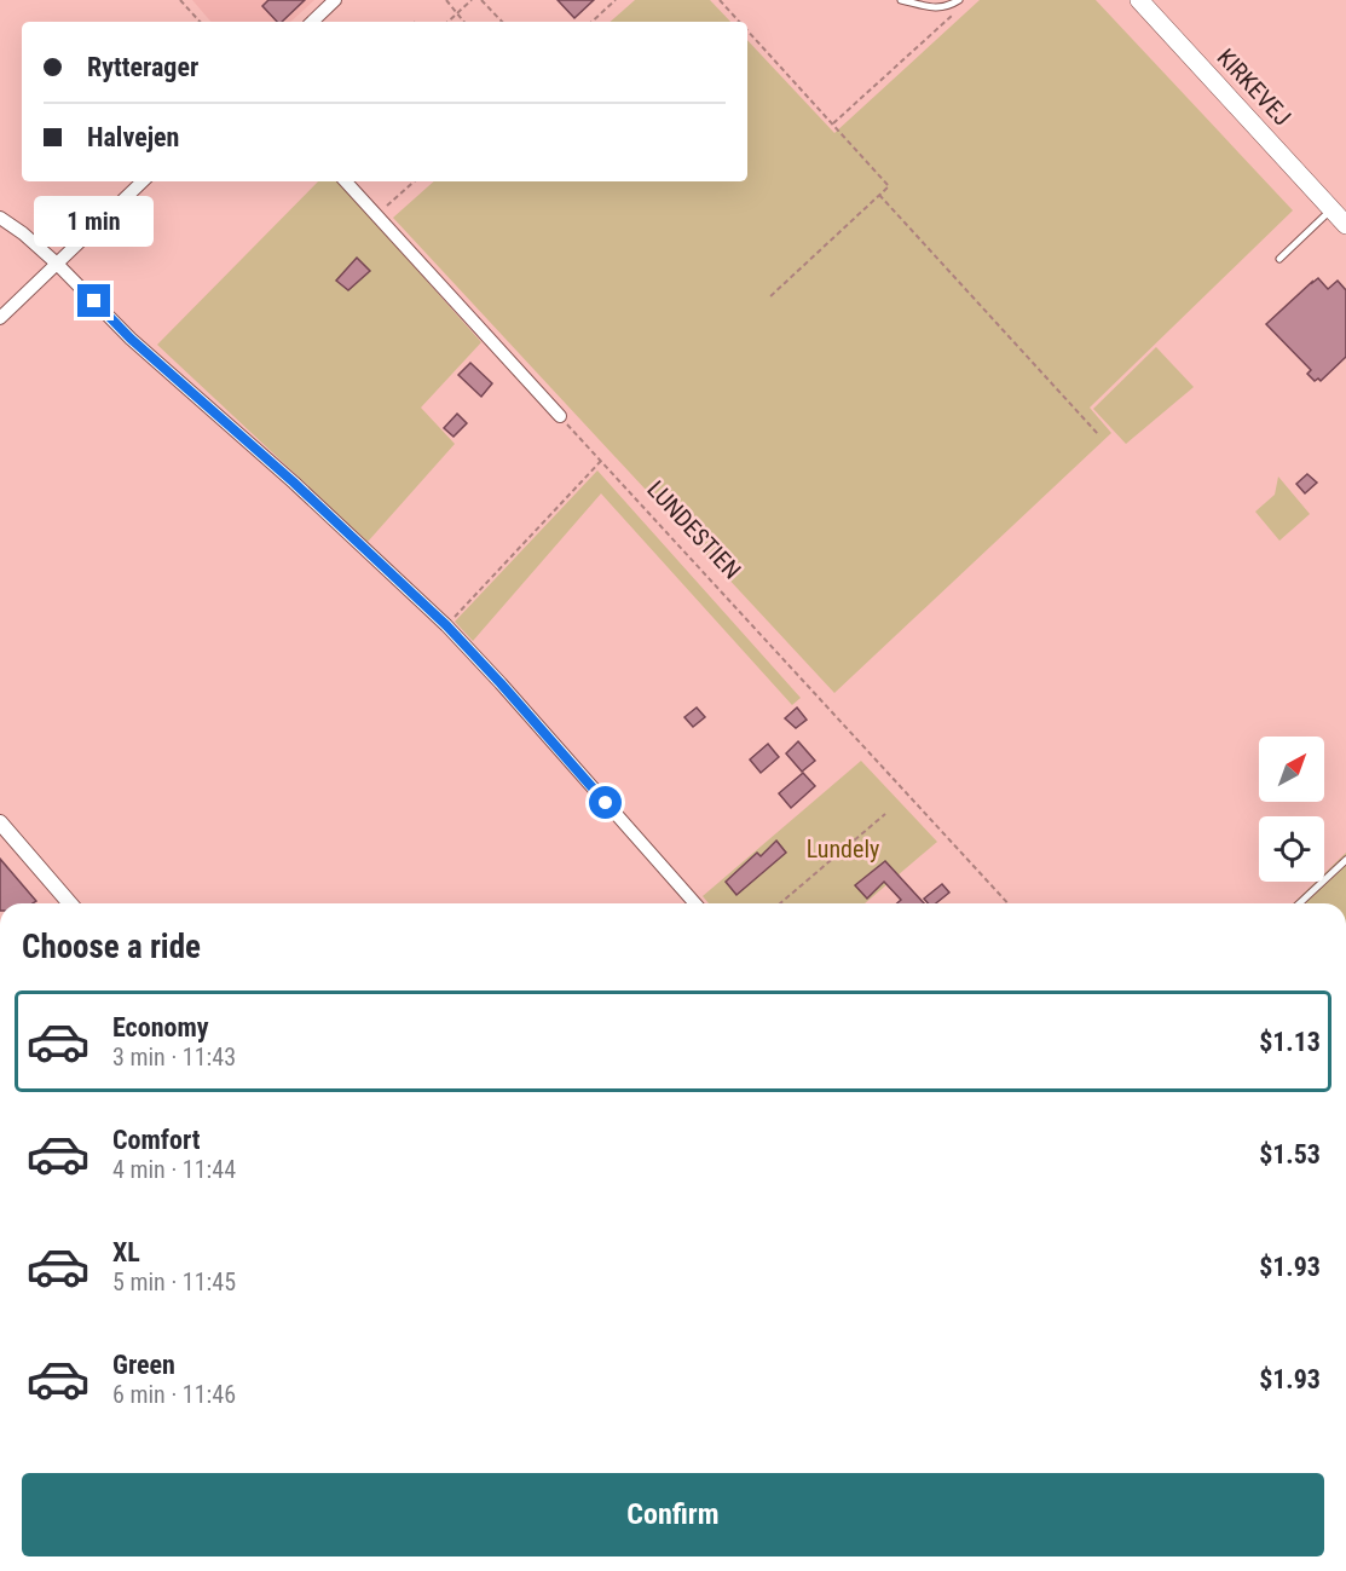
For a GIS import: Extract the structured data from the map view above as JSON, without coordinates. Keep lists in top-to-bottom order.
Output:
{
  "streets": {
    "main road": ["KIRKEVEJ"],
    "path": ["LUNDESTIEN"]
  },
  "parks": ["Lundely"],
  "north": "top right",
  "page": {
    "banner": ["Rytterager", "Halvejen"],
    "bubble": "1 min",
    "heading": "Choose a ride",
    "list": [
      {
        "name": "Economy",
        "note": "3 min · 11:43",
        "value": "$1.13"
      },
      {
        "name": "Comfort",
        "note": "4 min · 11:44",
        "value": "$1.53"
      },
      {
        "name": "XL",
        "note": "5 min · 11:45",
        "value": "$1.93"
      },
      {
        "name": "Green",
        "note": "6 min · 11:46",
        "value": "$1.93"
      }
    ],
    "buttons": "Confirm"
  }
}
